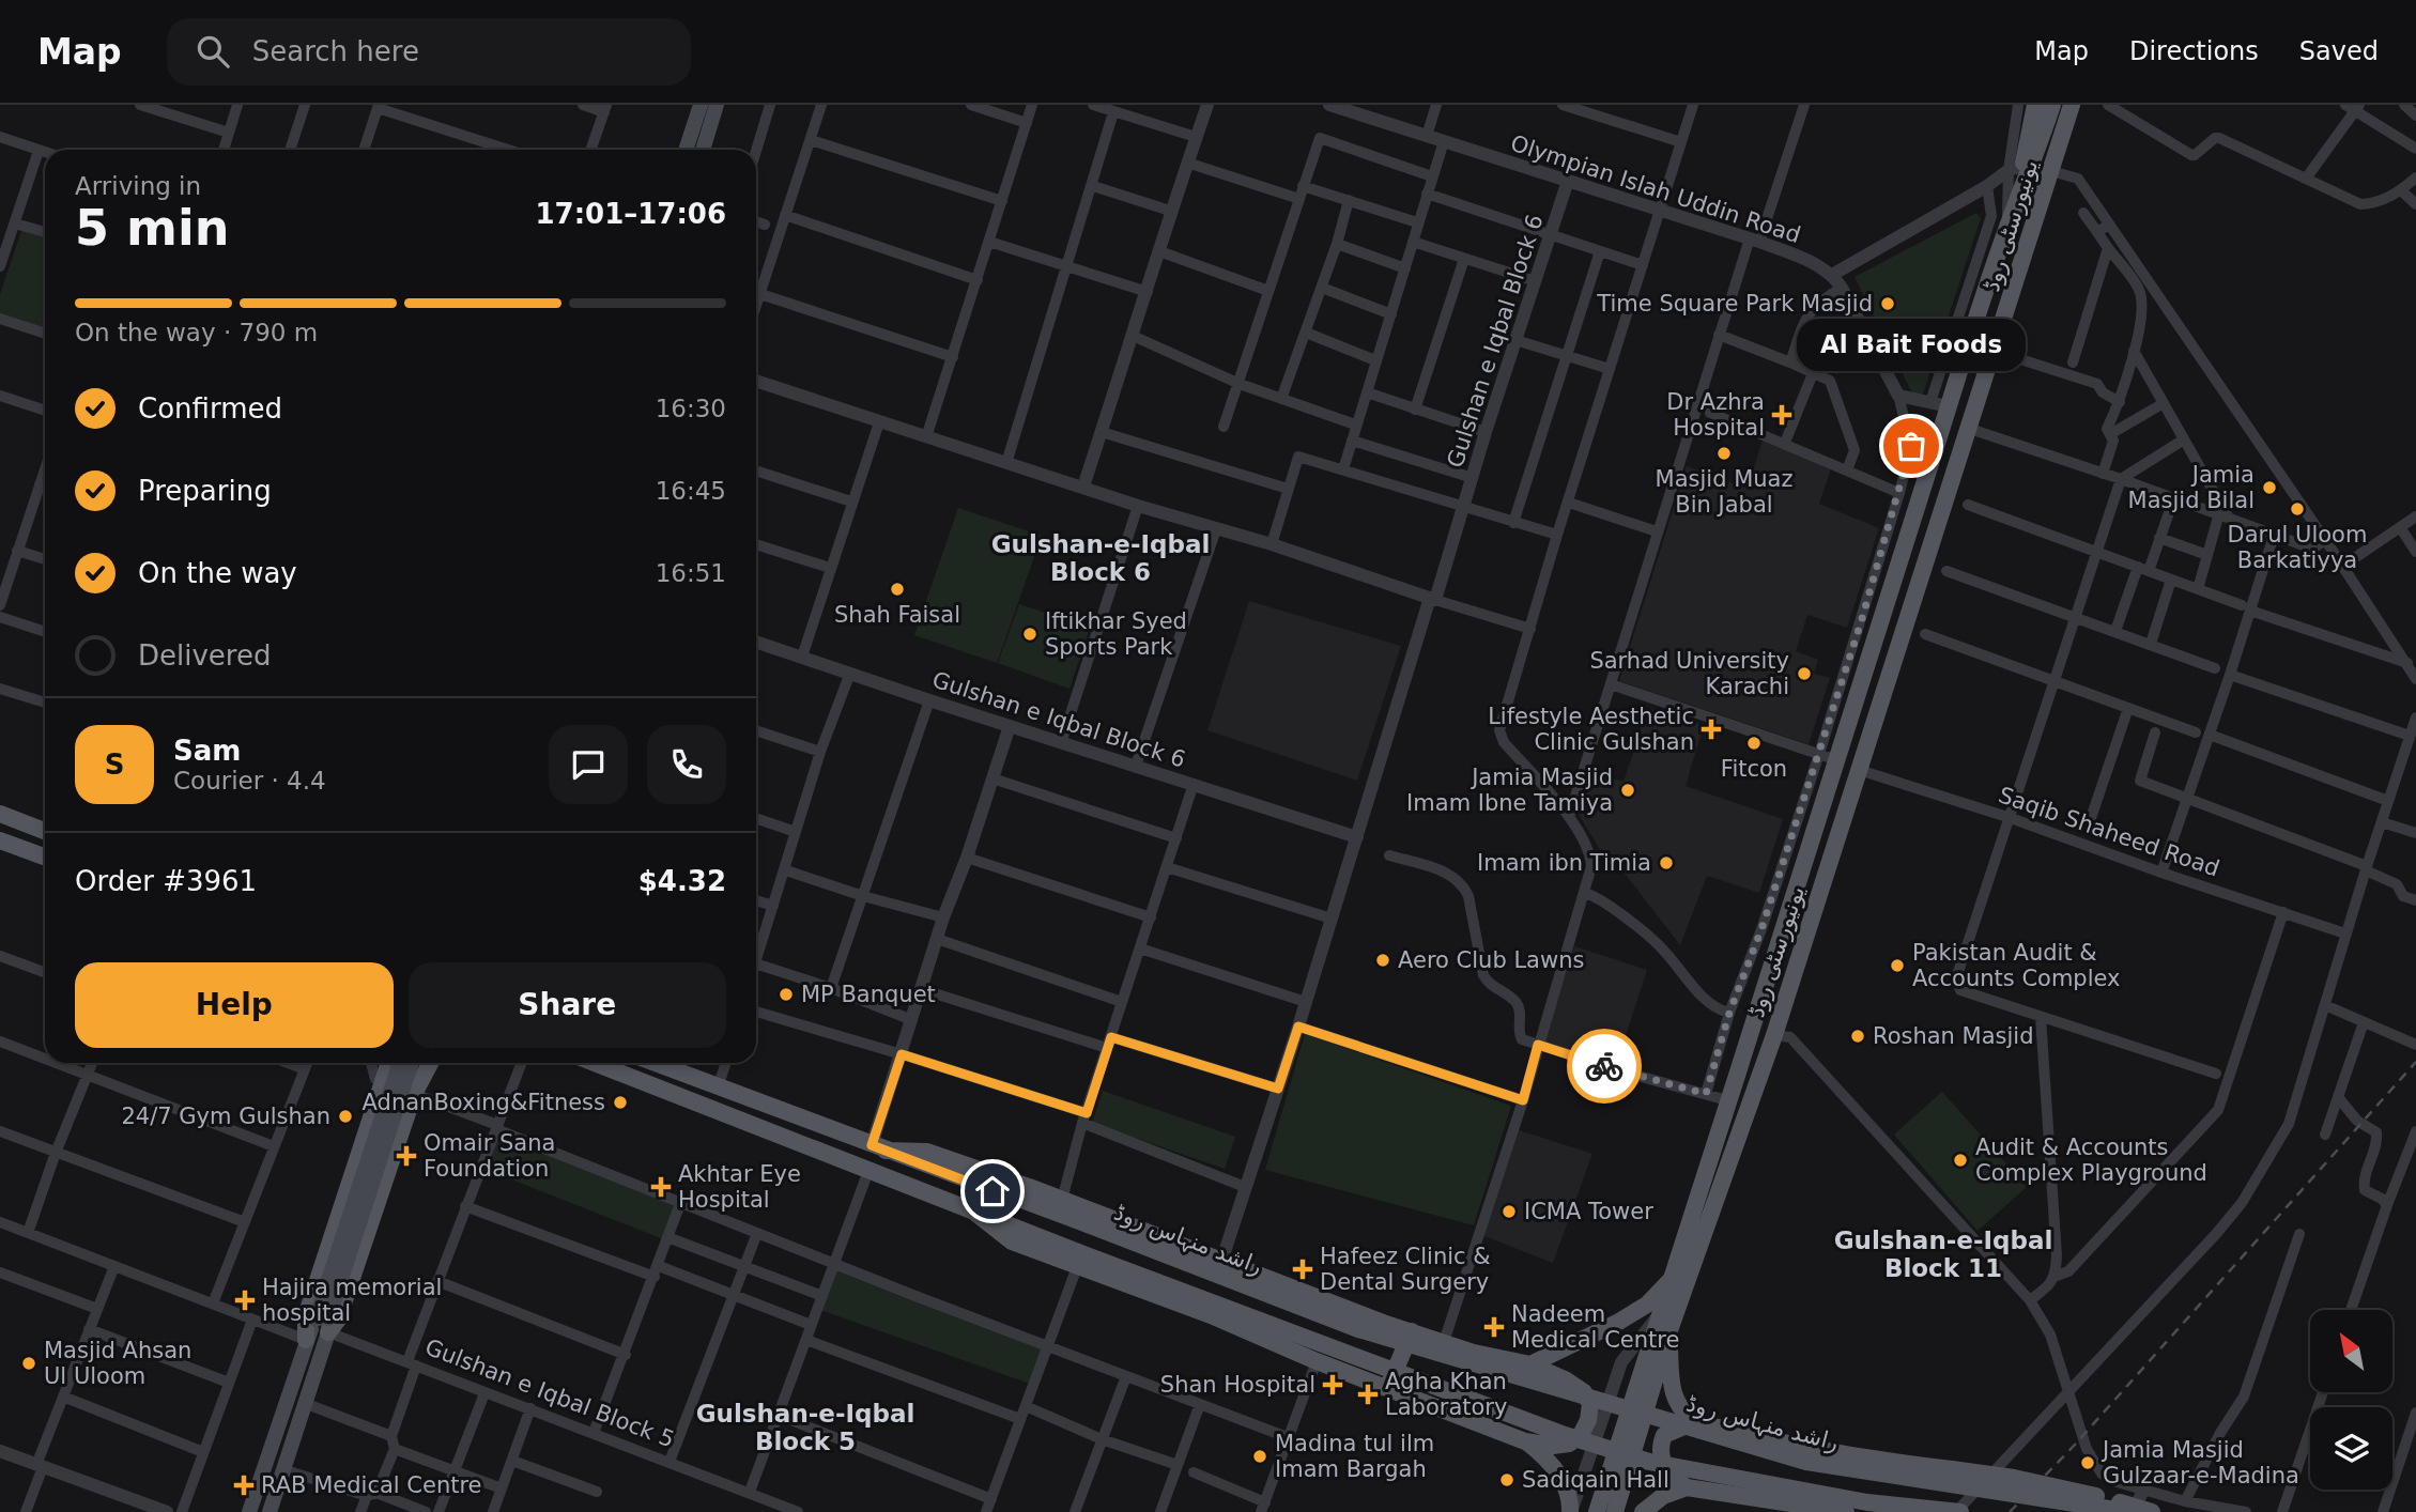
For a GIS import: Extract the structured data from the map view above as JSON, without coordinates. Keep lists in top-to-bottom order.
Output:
{
  "streets": {
    "main road": ["یونیورسٹی روڈ", "راشد منہاس روڈ"],
    "street": [
      "Olympian Islah Uddin Road",
      "Gulshan e Iqbal Block 6",
      "Saqib Shaheed Road",
      "Gulshan e Iqbal Block 5"
    ]
  },
  "crossings": [
    ["Olympian Islah Uddin Road", "Gulshan e Iqbal Block 6"],
    ["یونیورسٹی روڈ", "Saqib Shaheed Road"]
  ],
  "districts": ["Gulshan-e-Iqbal Block 6", "Gulshan-e-Iqbal Block 11", "Gulshan-e-Iqbal Block 5"],
  "places": {
    "other": [
      "Time Square Park Masjid",
      "Al Bait Foods",
      "Masjid Muaz Bin Jabal",
      "Jamia Masjid Bilal",
      "Darul Uloom Barkatiyya",
      "Shah Faisal",
      "Iftikhar Syed Sports Park",
      "Sarhad University Karachi",
      "Fitcon",
      "Jamia Masjid Imam Ibne Tamiya",
      "Imam ibn Timia",
      "Aero Club Lawns",
      "Pakistan Audit & Accounts Complex",
      "MP Banquet",
      "Roshan Masjid",
      "AdnanBoxing&Fitness",
      "24/7 Gym Gulshan",
      "Audit & Accounts Complex Playground",
      "ICMA Tower",
      "Masjid Ahsan Ul Uloom",
      "Madina tul ilm Imam Bargah",
      "Jamia Masjid Gulzaar-e-Madina",
      "Sadiqain Hall"
    ],
    "health": [
      "Dr Azhra Hospital",
      "Lifestyle Aesthetic Clinic Gulshan",
      "Omair Sana Foundation",
      "Akhtar Eye Hospital",
      "Hafeez Clinic & Dental Surgery",
      "Hajira memorial hospital",
      "Nadeem Medical Centre",
      "Shan Hospital",
      "Agha Khan Laboratory",
      "RAB Medical Centre"
    ]
  },
  "north": "top left",
  "page": {
    "header": "Map",
    "search": "Search here",
    "nav": ["Map", "Directions", "Saved"],
    "heading": ["5 min", "Arriving in", "17:01–17:06"],
    "panel": [
      "Sam",
      "Courier · 4.4",
      "Order #3961",
      "$4.32"
    ],
    "bar": "On the way · 790 m",
    "bubble": "Al Bait Foods",
    "list": [
      ["Confirmed", "16:30"],
      ["Preparing", "16:45"],
      ["On the way", "16:51"],
      "Delivered"
    ],
    "round": "S",
    "buttons": ["Help", "Share"]
  }
}
